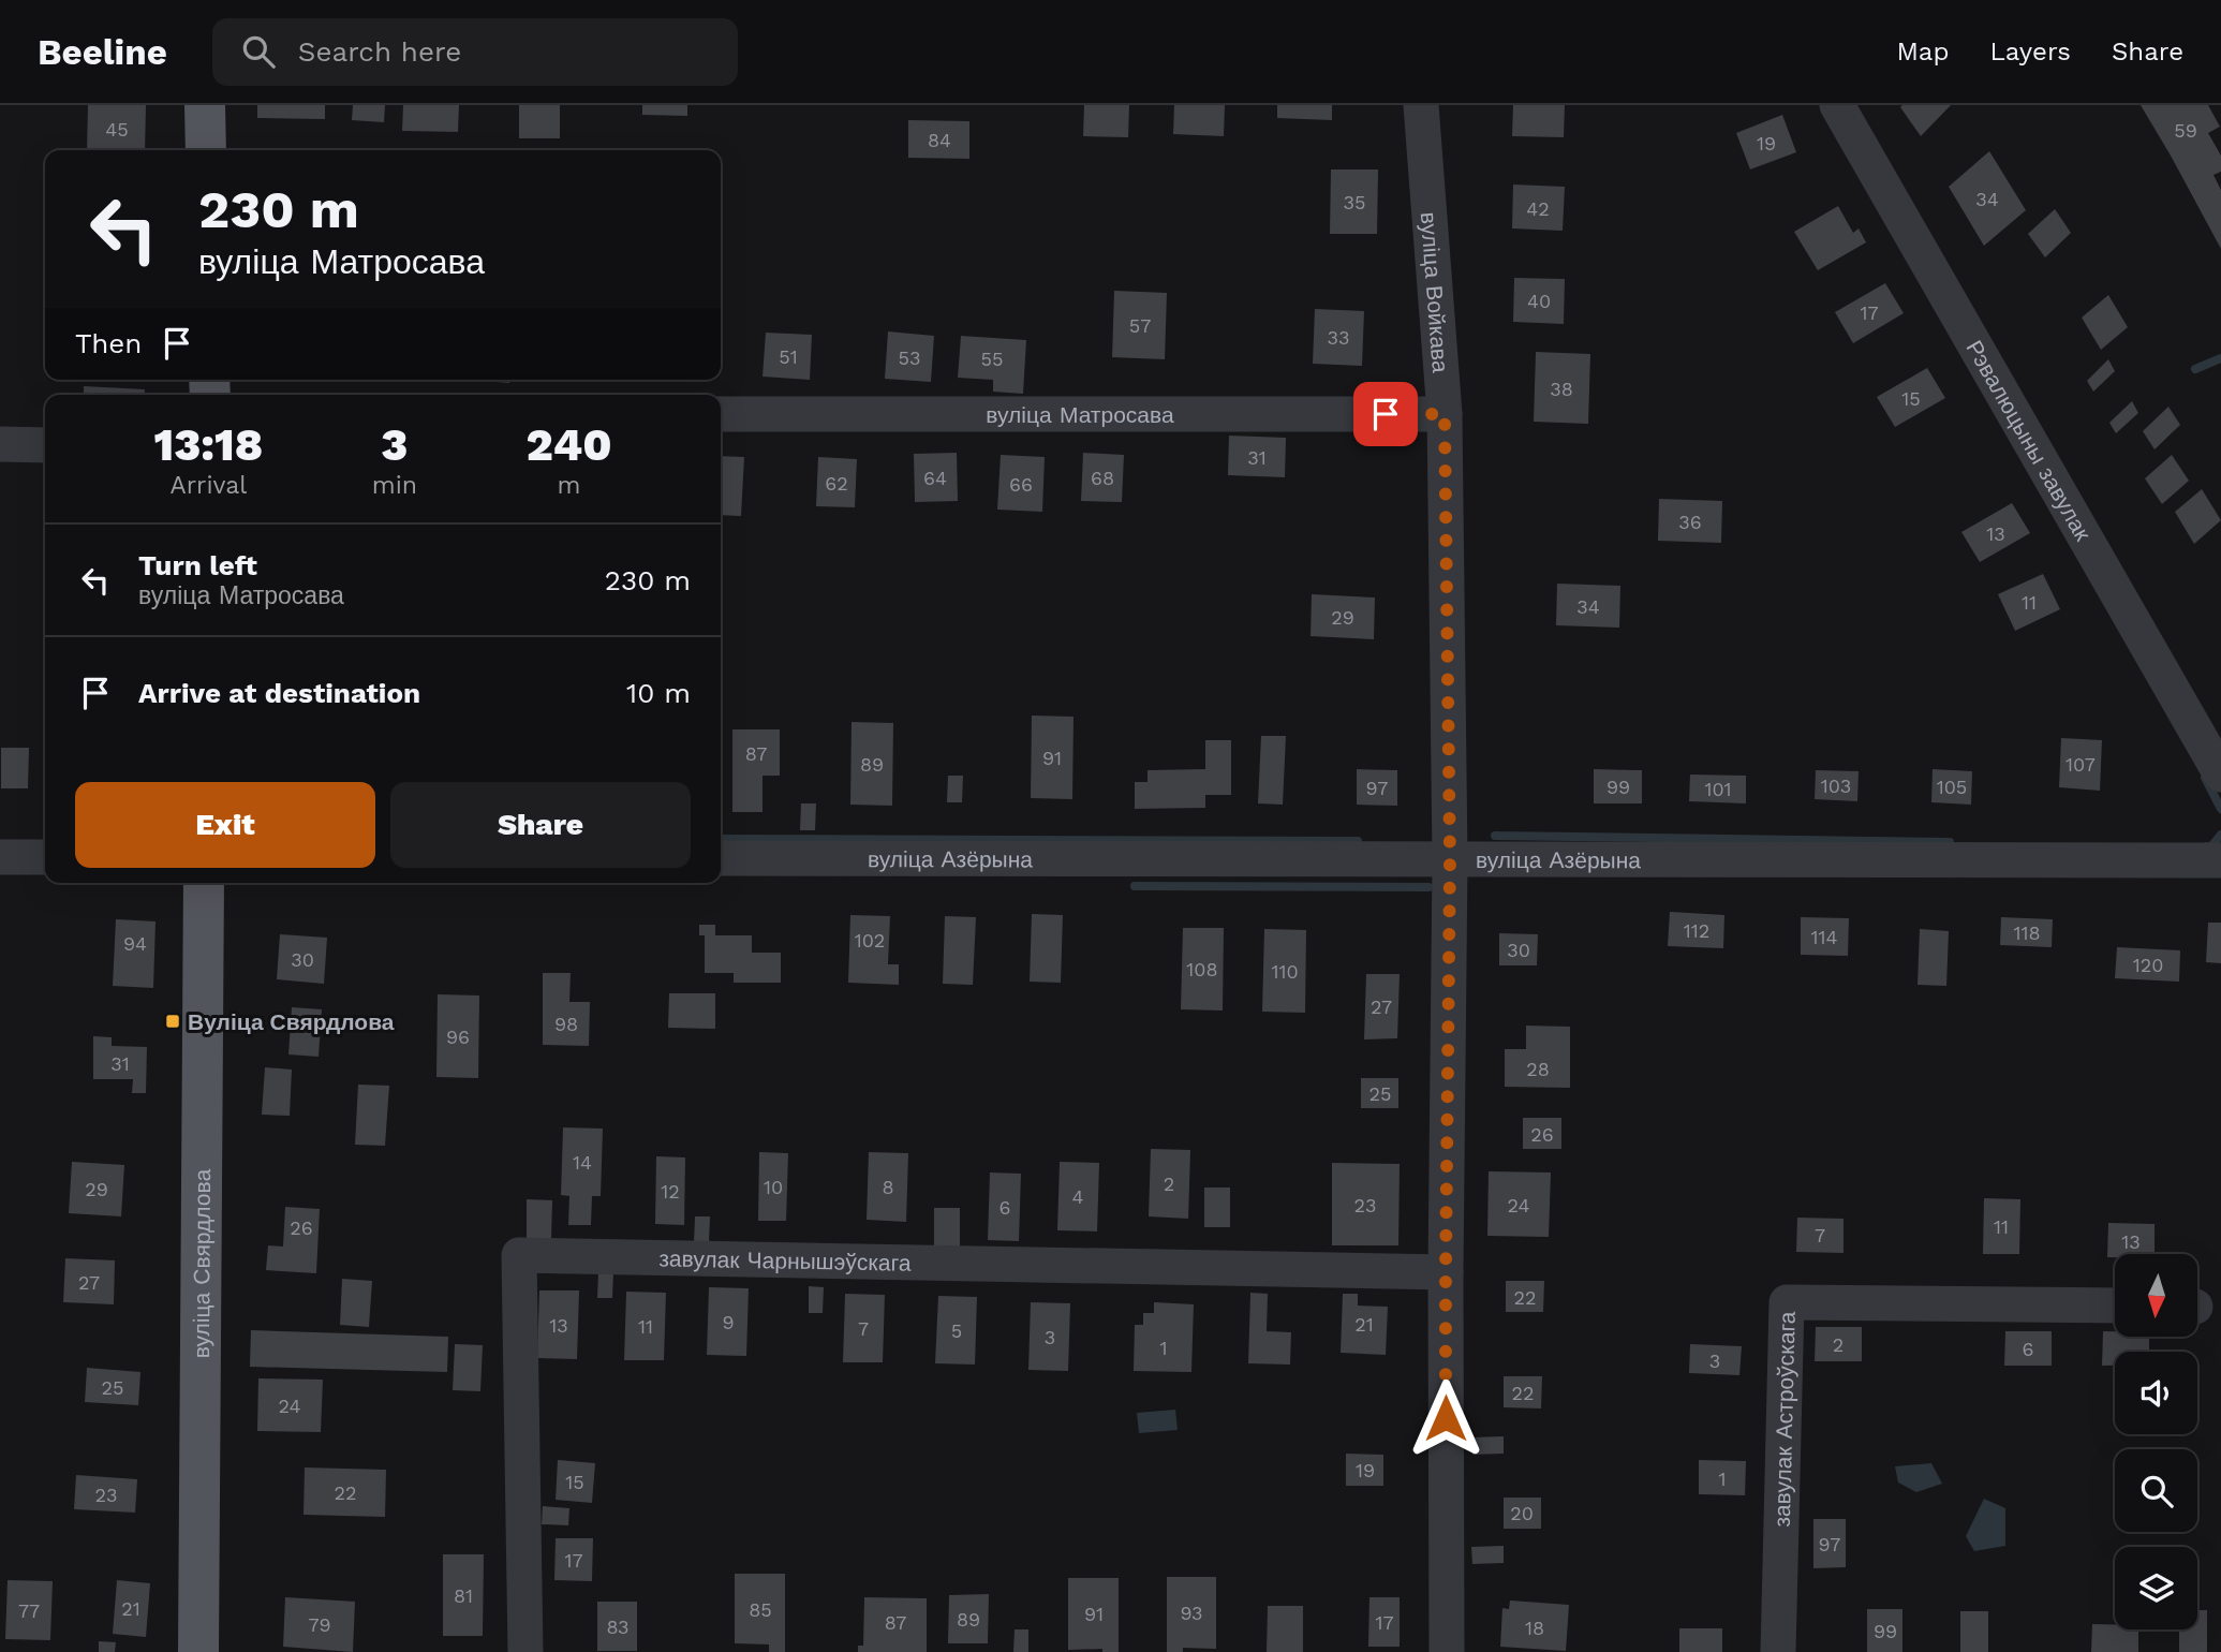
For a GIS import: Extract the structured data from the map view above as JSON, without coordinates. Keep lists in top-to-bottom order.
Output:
{
  "streets": {
    "main road": ["вуліца Свярдлова"],
    "street": [
      "вуліца Войкава",
      "вуліца Матросава",
      "Рэвалюцыны завулак",
      "вуліца Азёрына",
      "завулак Чарнышэўскага",
      "завулак Астроўскага"
    ]
  },
  "crossings": [
    ["вуліца Войкава", "вуліца Матросава"],
    ["вуліца Войкава", "вуліца Азёрына"],
    ["вуліца Войкава", "завулак Чарнышэўскага"]
  ],
  "places": {
    "transit": ["Вуліца Свярдлова"]
  },
  "house_numbers": [
    "45",
    "59",
    "84",
    "19",
    "34",
    "35",
    "42",
    "40",
    "17",
    "57",
    "33",
    "51",
    "53",
    "55",
    "38",
    "15",
    "31",
    "64",
    "68",
    "62",
    "66",
    "36",
    "13",
    "11",
    "34",
    "29",
    "87",
    "91",
    "89",
    "107",
    "103",
    "99",
    "105",
    "97",
    "101",
    "112",
    "118",
    "114",
    "102",
    "94",
    "30",
    "30",
    "120",
    "108",
    "110",
    "27",
    "98",
    "96",
    "31",
    "28",
    "25",
    "26",
    "14",
    "2",
    "10",
    "8",
    "29",
    "12",
    "4",
    "23",
    "24",
    "6",
    "11",
    "26",
    "7",
    "13",
    "27",
    "22",
    "9",
    "21",
    "13",
    "11",
    "7",
    "5",
    "3",
    "2",
    "1",
    "6",
    "3",
    "25",
    "22",
    "24",
    "19",
    "1",
    "15",
    "22",
    "23",
    "20",
    "97",
    "17",
    "81",
    "21",
    "85",
    "77",
    "93",
    "91",
    "89",
    "87",
    "17",
    "79",
    "83",
    "18",
    "99"
  ],
  "north": "bottom",
  "page": {
    "header": "Beeline",
    "search": "Search here",
    "nav": ["Map", "Layers", "Share"],
    "turn": ["230 m", "вуліца Матросава"],
    "then": "Then",
    "eta": [
      "13:18",
      "Arrival",
      "3",
      "min",
      "240",
      "m"
    ],
    "list": [
      {
        "name": "Turn left",
        "note": "вуліца Матросава",
        "value": "230 m"
      },
      {
        "name": "Arrive at destination",
        "value": "10 m"
      }
    ],
    "buttons": ["Exit", "Share"]
  }
}
